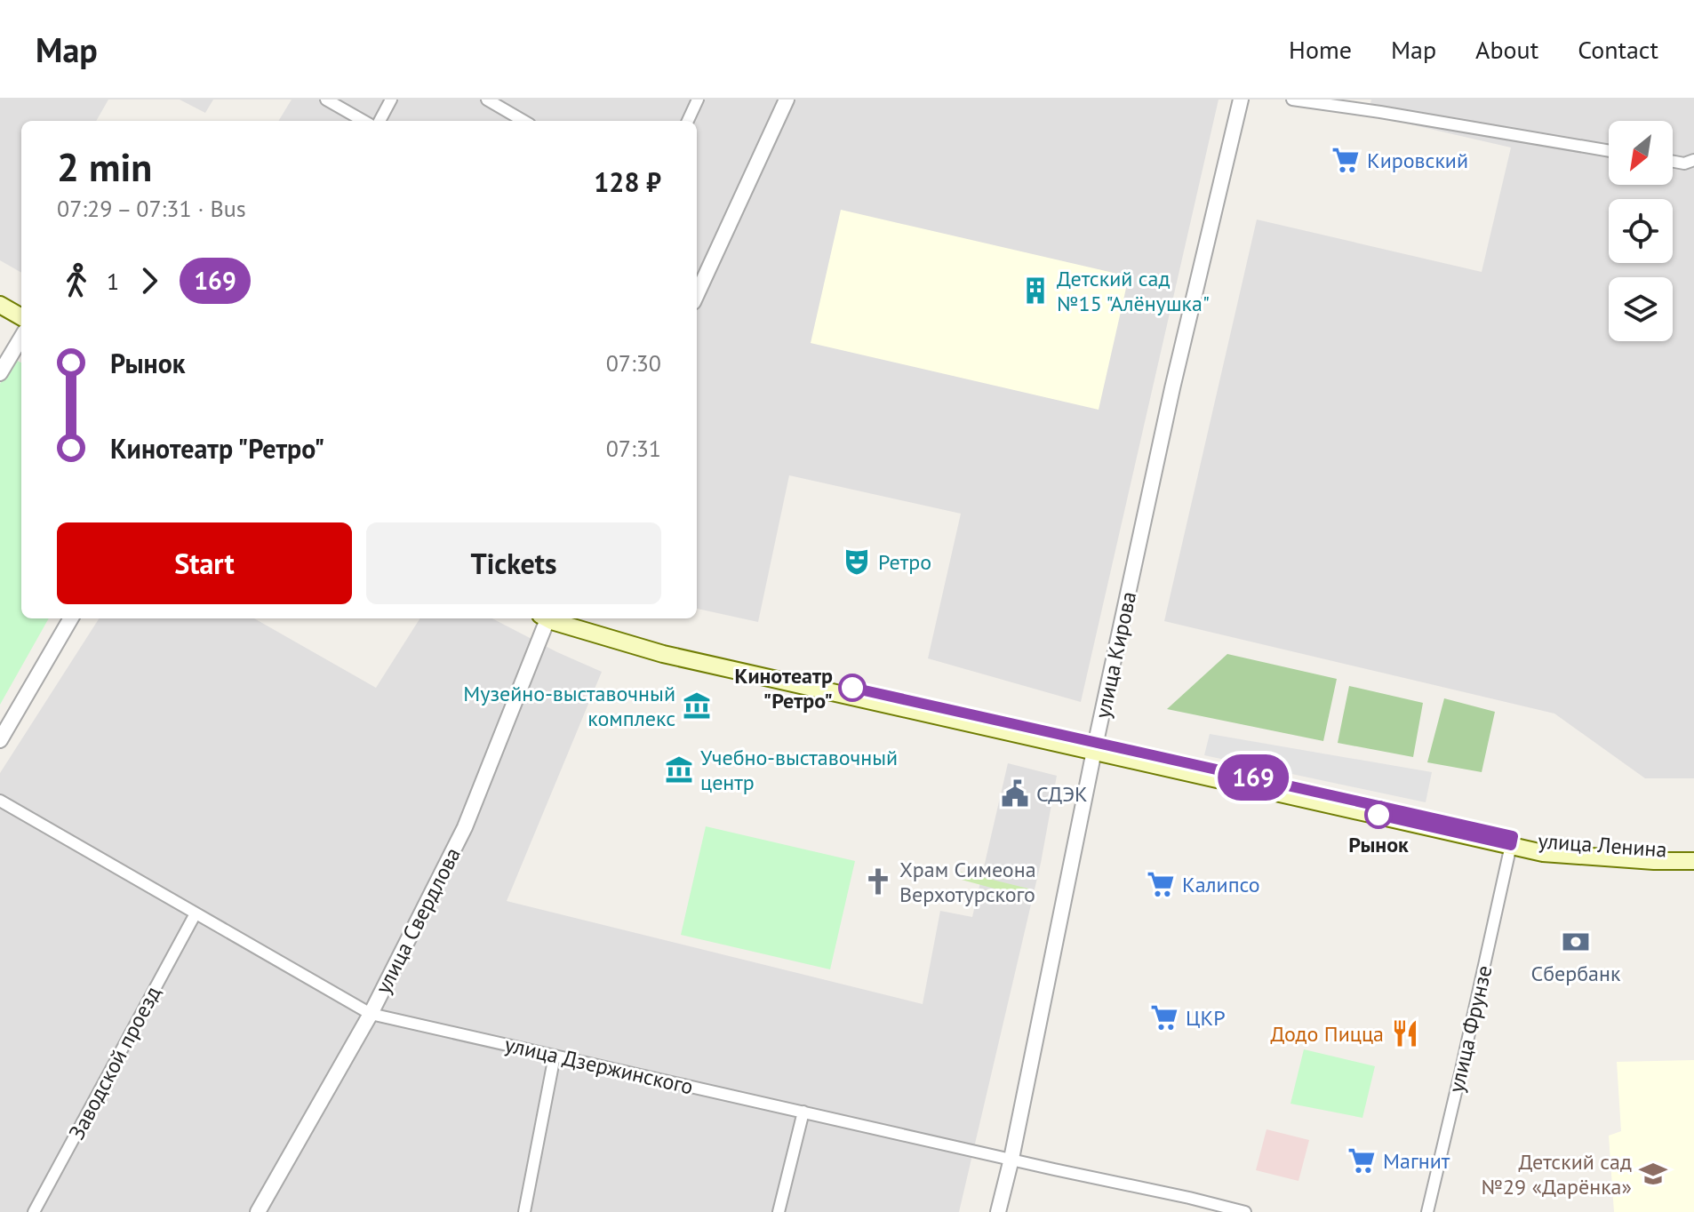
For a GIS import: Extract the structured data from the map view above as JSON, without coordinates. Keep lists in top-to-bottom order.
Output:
{
  "streets": {
    "main road": ["улица Ленина"],
    "street": [
      "улица Кирова",
      "улица Свердлова",
      "улица Фрунзе",
      "Заводской проезд",
      "улица Дзержинского"
    ]
  },
  "crossings": [
    ["улица Кирова", "улица Ленина"],
    ["улица Кирова", "улица Дзержинского"],
    ["улица Ленина", "улица Фрунзе"],
    ["улица Свердлова", "улица Дзержинского"],
    ["Заводской проезд", "улица Дзержинского"]
  ],
  "places": {
    "supermarket": [
      "Кировский",
      "Калипсо",
      "ЦКР",
      "Магнит"
    ],
    "building": ["Детский сад №15 \"Алёнушка\""],
    "theatre": ["Ретро"],
    "other": ["Кинотеатр \"Ретро\"", "Рынок"],
    "museum": ["Музейно-выставочный комплекс", "Учебно-выставочный центр"],
    "public building": ["СДЭК"],
    "church": ["Храм Симеона Верхотурского"],
    "bank": ["Сбербанк"],
    "restaurant": ["Додо Пицца"],
    "school or university": ["Детский сад №29 «Дарёнка»"]
  },
  "lines": ["bus line 169"],
  "north": "bottom left",
  "page": {
    "header": "Map",
    "nav": [
      "Home",
      "Map",
      "About",
      "Contact"
    ],
    "on_map": "169",
    "heading": ["2 min", "07:29 – 07:31 · Bus", "128 ₽"],
    "legs": ["1", "169"],
    "list": [
      {
        "name": "Рынок",
        "value": "07:30"
      },
      {
        "name": "Кинотеатр \"Ретро\"",
        "value": "07:31"
      }
    ],
    "buttons": ["Start", "Tickets"]
  }
}
